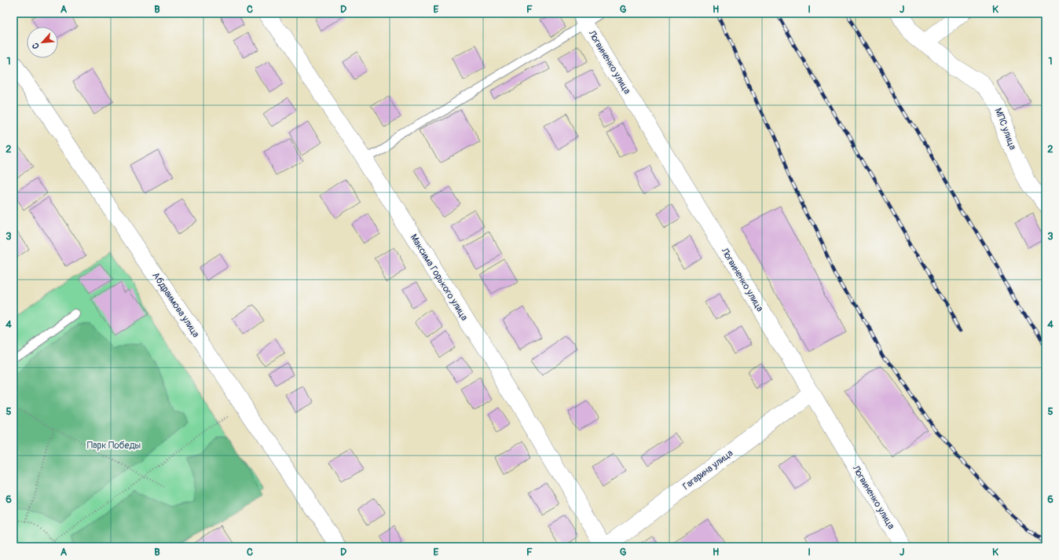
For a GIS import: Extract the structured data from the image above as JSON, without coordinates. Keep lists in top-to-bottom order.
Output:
{
  "streets": {
    "street": [
      "Логвиненко улица",
      "МПС улица",
      "Максима Горького улица",
      "Абдраимова улица",
      "Гагарина улица"
    ]
  },
  "crossings": [
    ["Логвиненко улица", "Гагарина улица"],
    ["Максима Горького улица", "Гагарина улица"]
  ],
  "parks": ["Парк Победы"],
  "north": "bottom left",
  "grid": {
    "columns": [
      "A",
      "B",
      "C",
      "D",
      "E",
      "F",
      "G",
      "H",
      "I",
      "J",
      "K"
    ],
    "rows": [
      "1",
      "2",
      "3",
      "4",
      "5",
      "6"
    ]
  }
}
